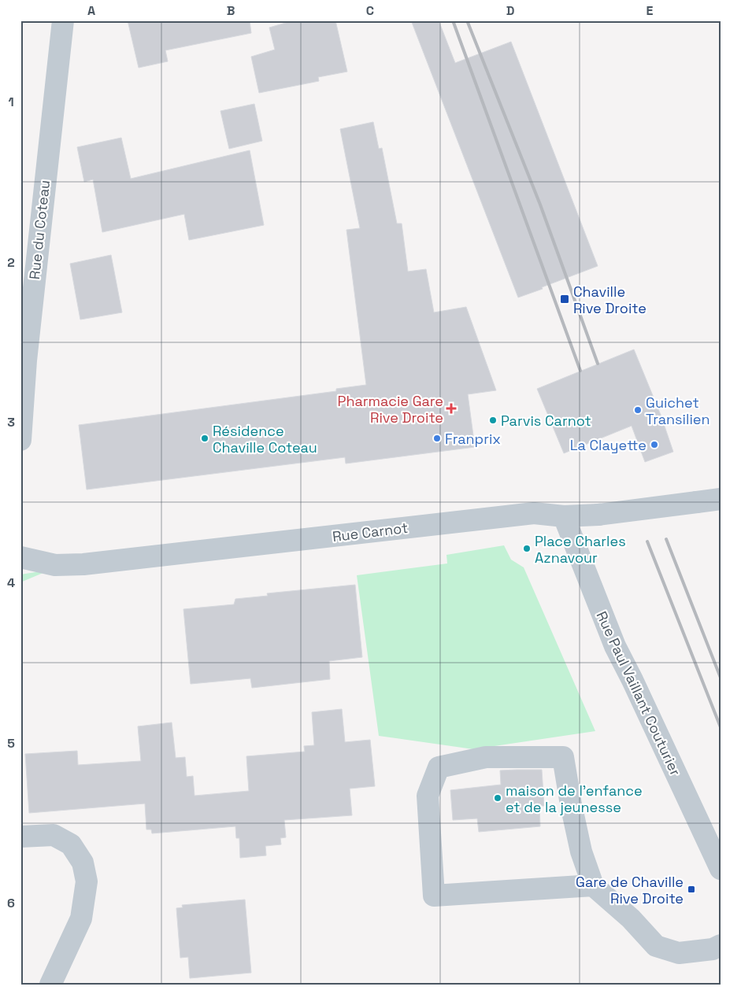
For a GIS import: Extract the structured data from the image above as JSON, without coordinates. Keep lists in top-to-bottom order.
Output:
{
  "streets": {
    "street": ["Rue du Coteau", "Rue Carnot", "Rue Paul Vaillant Couturier"]
  },
  "crossings": [
    ["Rue Carnot", "Rue Paul Vaillant Couturier"]
  ],
  "places": {
    "transit": ["Chaville Rive Droite", "Gare de Chaville Rive Droite"],
    "health": ["Pharmacie Gare Rive Droite"],
    "other": [
      "Guichet Transilien",
      "Parvis Carnot",
      "Résidence Chaville Coteau",
      "Franprix",
      "La Clayette",
      "Place Charles Aznavour",
      "maison de l'enfance et de la jeunesse"
    ]
  },
  "grid": {
    "columns": [
      "A",
      "B",
      "C",
      "D",
      "E"
    ],
    "rows": [
      "1",
      "2",
      "3",
      "4",
      "5",
      "6"
    ]
  }
}
